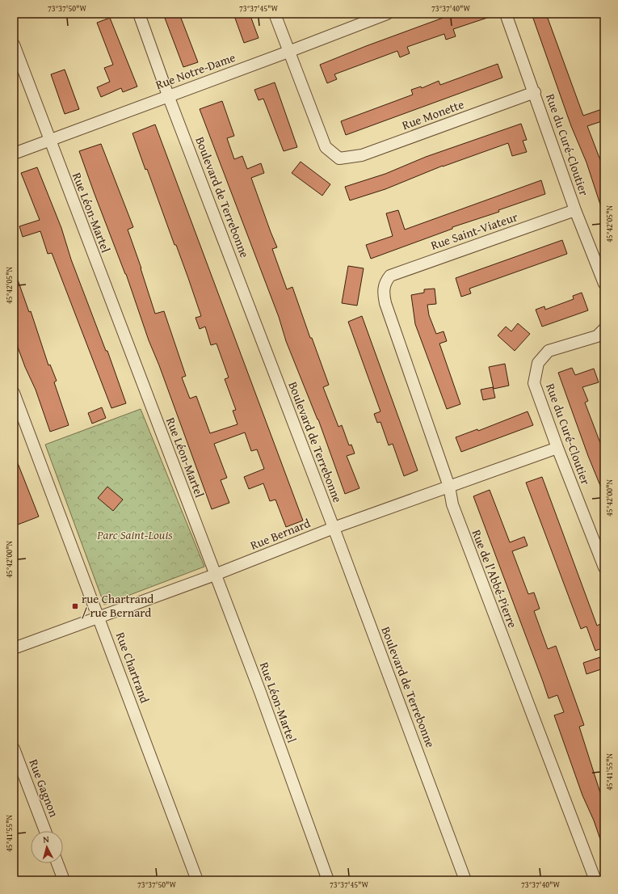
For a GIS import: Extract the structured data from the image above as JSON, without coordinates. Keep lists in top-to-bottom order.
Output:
{
  "streets": {
    "street": [
      "Rue Notre-Dame",
      "Rue Monette",
      "Rue du Curé-Cloutier",
      "Boulevard de Terrebonne",
      "Rue Léon-Martel",
      "Rue Saint-Viateur",
      "Rue Bernard",
      "Rue de l'Abbé-Pierre",
      "Rue Chartrand",
      "Rue Gagnon"
    ]
  },
  "crossings": [
    ["Rue Notre-Dame", "Rue Monette"],
    ["Rue Notre-Dame", "Boulevard de Terrebonne"],
    ["Rue Notre-Dame", "Rue Léon-Martel"],
    ["Rue Monette", "Rue du Curé-Cloutier"],
    ["Rue du Curé-Cloutier", "Rue Saint-Viateur"],
    ["Rue du Curé-Cloutier", "Rue Bernard"],
    ["Boulevard de Terrebonne", "Rue Bernard"],
    ["Rue Léon-Martel", "Rue Bernard"],
    ["Rue Saint-Viateur", "Rue de l'Abbé-Pierre"],
    ["Rue Bernard", "Rue de l'Abbé-Pierre"],
    ["Rue Bernard", "Rue Chartrand"]
  ],
  "parks": ["Parc Saint-Louis"],
  "places": {
    "transit": ["rue Chartrand / rue Bernard"]
  },
  "north": "top",
  "coordinates": [
    "73°37'50\"W",
    "73°37'45\"W",
    "73°37'40\"W",
    "45°42'05\"N",
    "45°42'00\"N",
    "45°41'55\"N"
  ]
}
